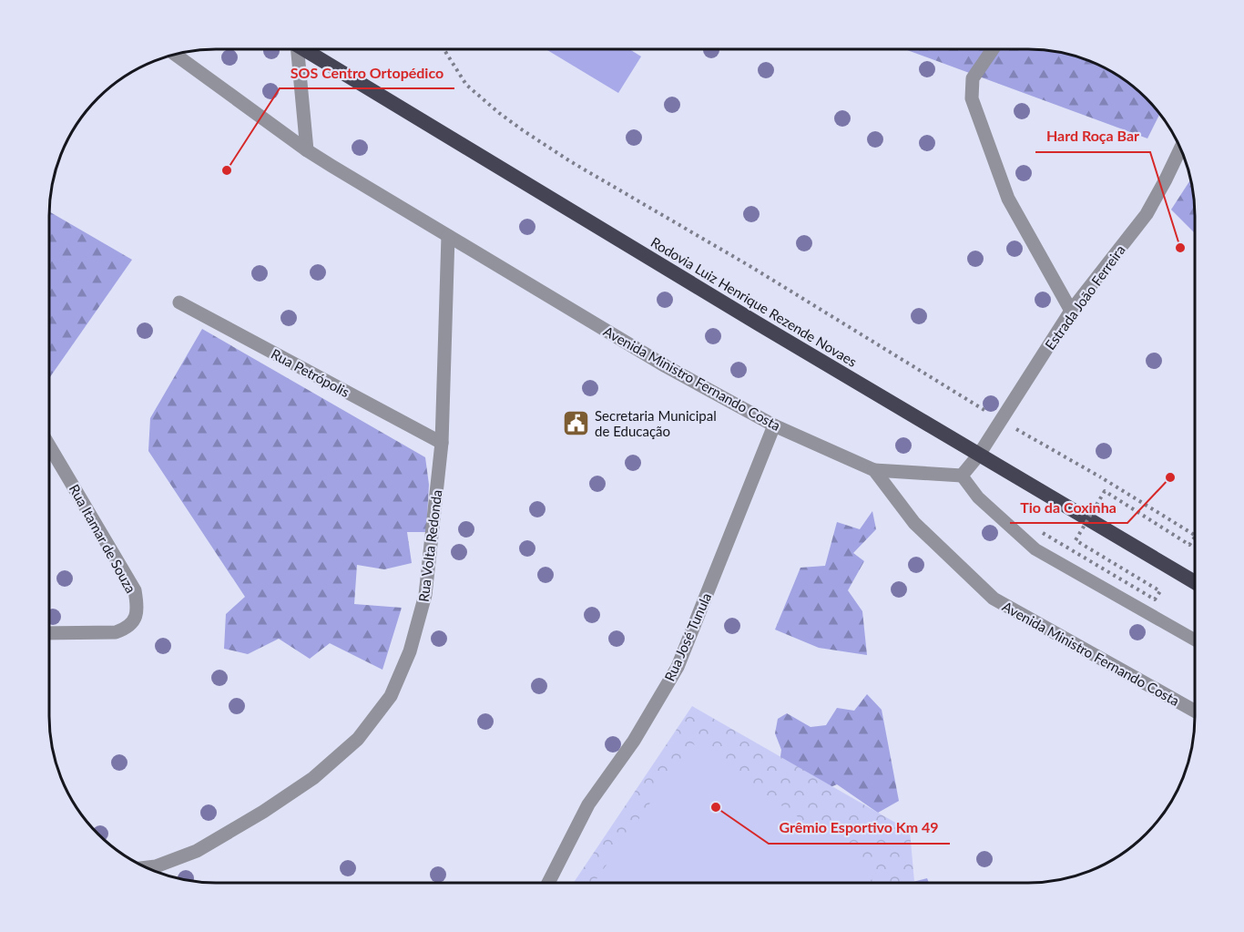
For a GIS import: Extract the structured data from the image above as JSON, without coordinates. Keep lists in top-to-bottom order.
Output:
{
  "streets": {
    "highway": ["Rodovia Luiz Henrique Rezende Novaes"],
    "street": [
      "Estrada João Ferreira",
      "Rua Petrópolis",
      "Avenida Ministro Fernando Costa",
      "Rua Itamar de Souza",
      "Rua Volta Redonda",
      "Rua José Tunula"
    ]
  },
  "crossings": [
    ["Estrada João Ferreira", "Rodovia Luiz Henrique Rezende Novaes"],
    ["Rua Petrópolis", "Rua Volta Redonda"],
    ["Avenida Ministro Fernando Costa", "Rua Volta Redonda"],
    ["Avenida Ministro Fernando Costa", "Rua José Tunula"]
  ],
  "places": {
    "other": [
      "SOS Centro Ortopédico",
      "Hard Roça Bar",
      "Tio da Coxinha",
      "Grêmio Esportivo Km 49"
    ],
    "public building": ["Secretaria Municipal de Educação"]
  }
}
